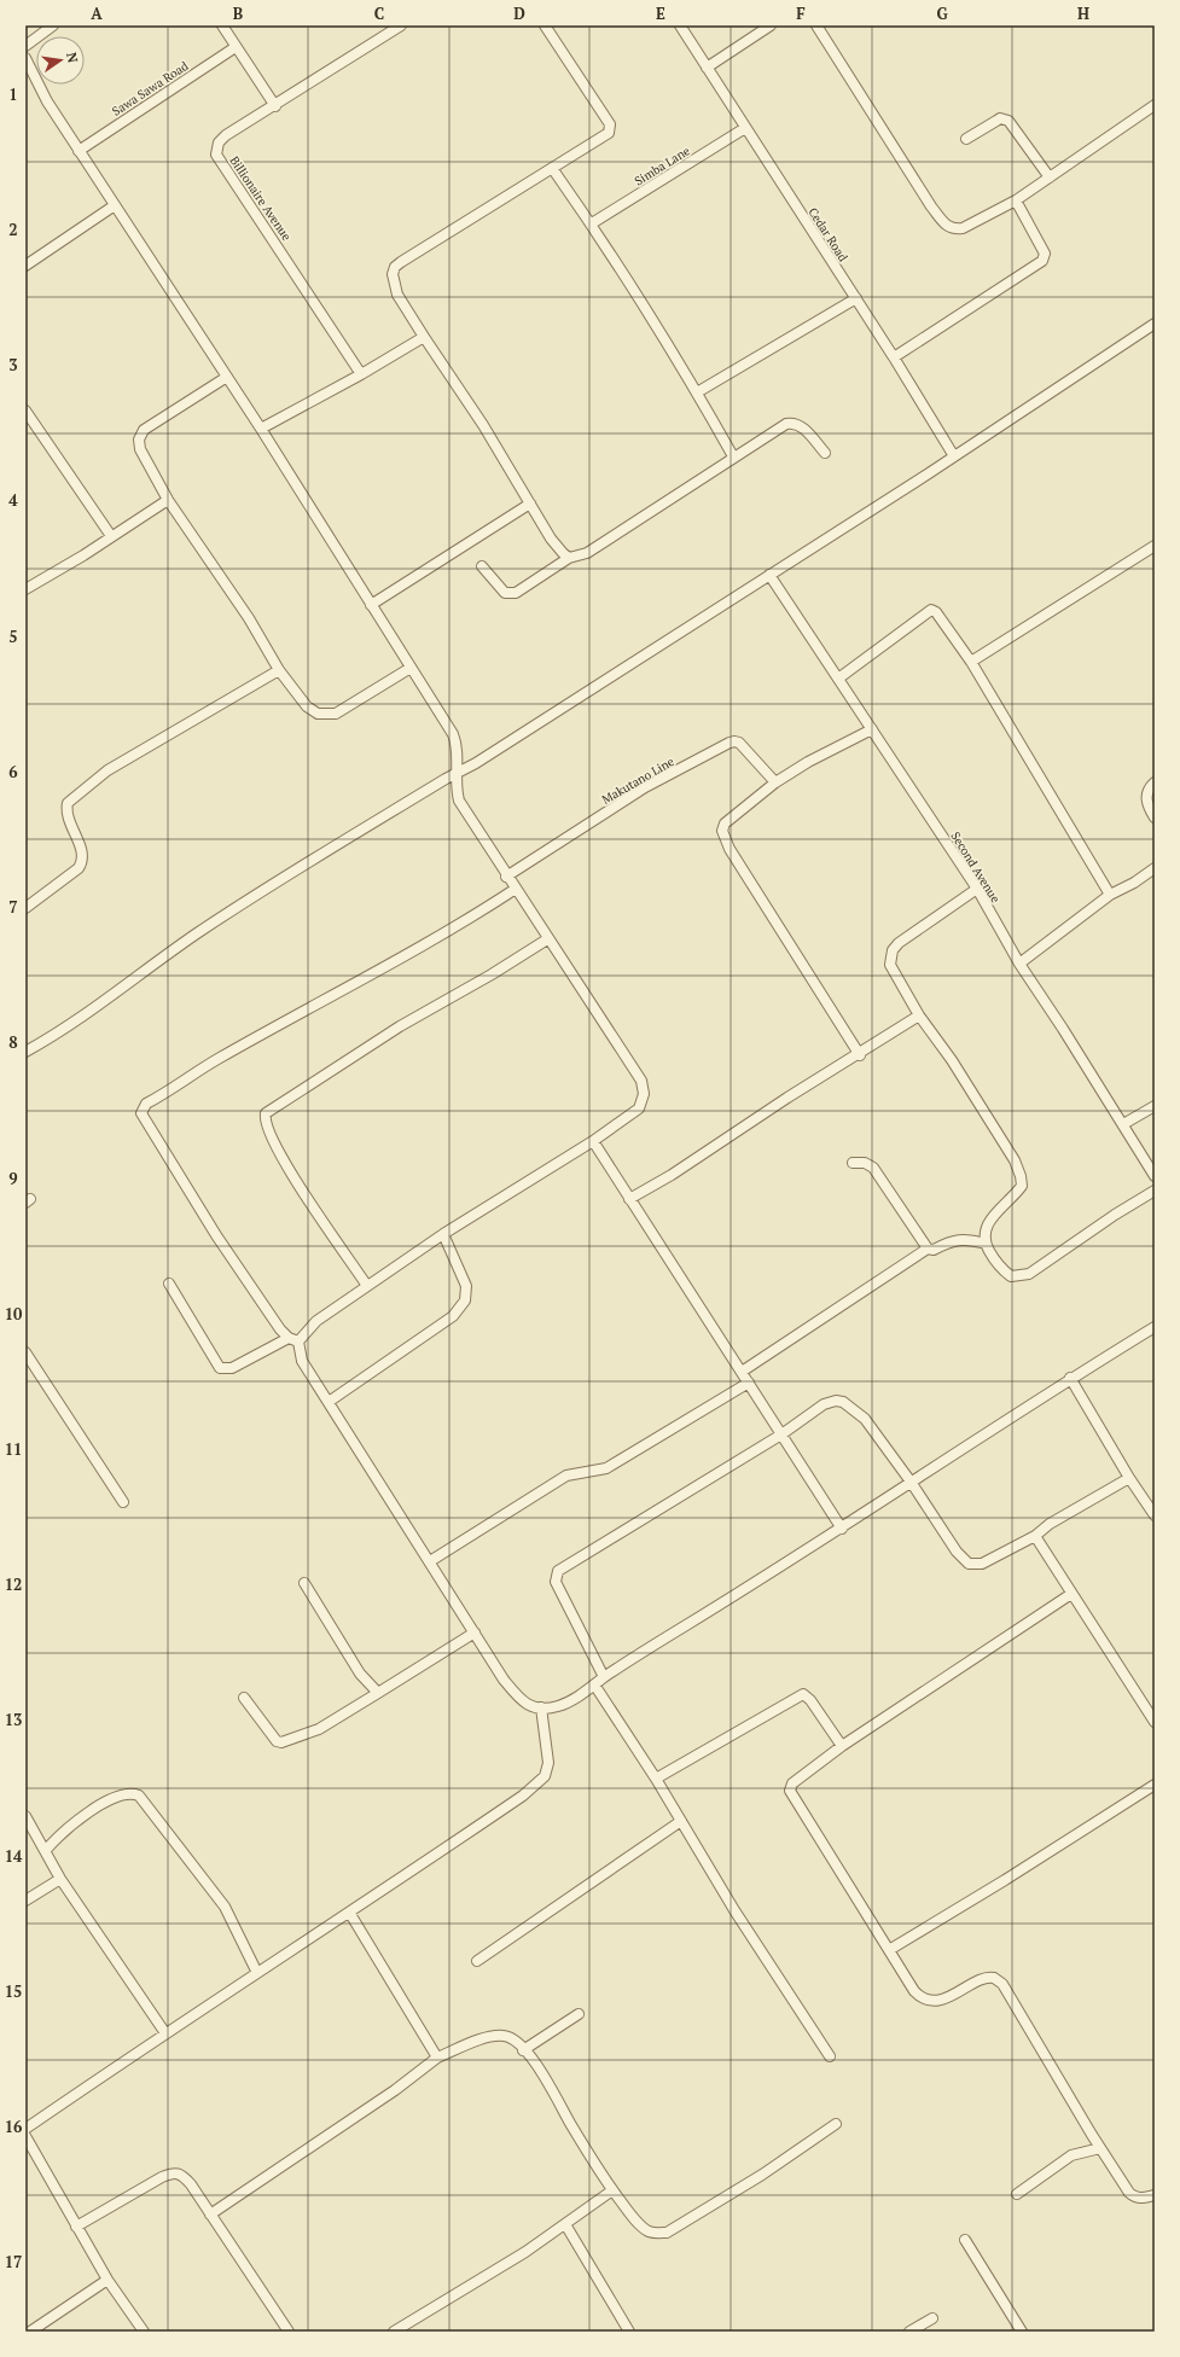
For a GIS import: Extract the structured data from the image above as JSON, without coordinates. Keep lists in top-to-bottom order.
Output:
{
  "streets": {
    "street": [
      "Sawa Sawa Road",
      "Simba Lane",
      "Billionaire Avenue",
      "Cedar Road",
      "Makutano Line",
      "Second Avenue"
    ]
  },
  "crossings": [
    ["Simba Lane", "Cedar Road"]
  ],
  "north": "right",
  "grid": {
    "columns": [
      "A",
      "B",
      "C",
      "D",
      "E",
      "F",
      "G",
      "H"
    ],
    "rows": [
      "1",
      "2",
      "3",
      "4",
      "5",
      "6",
      "7",
      "8",
      "9",
      "10",
      "11",
      "12",
      "13",
      "14",
      "15",
      "16",
      "17"
    ]
  }
}
